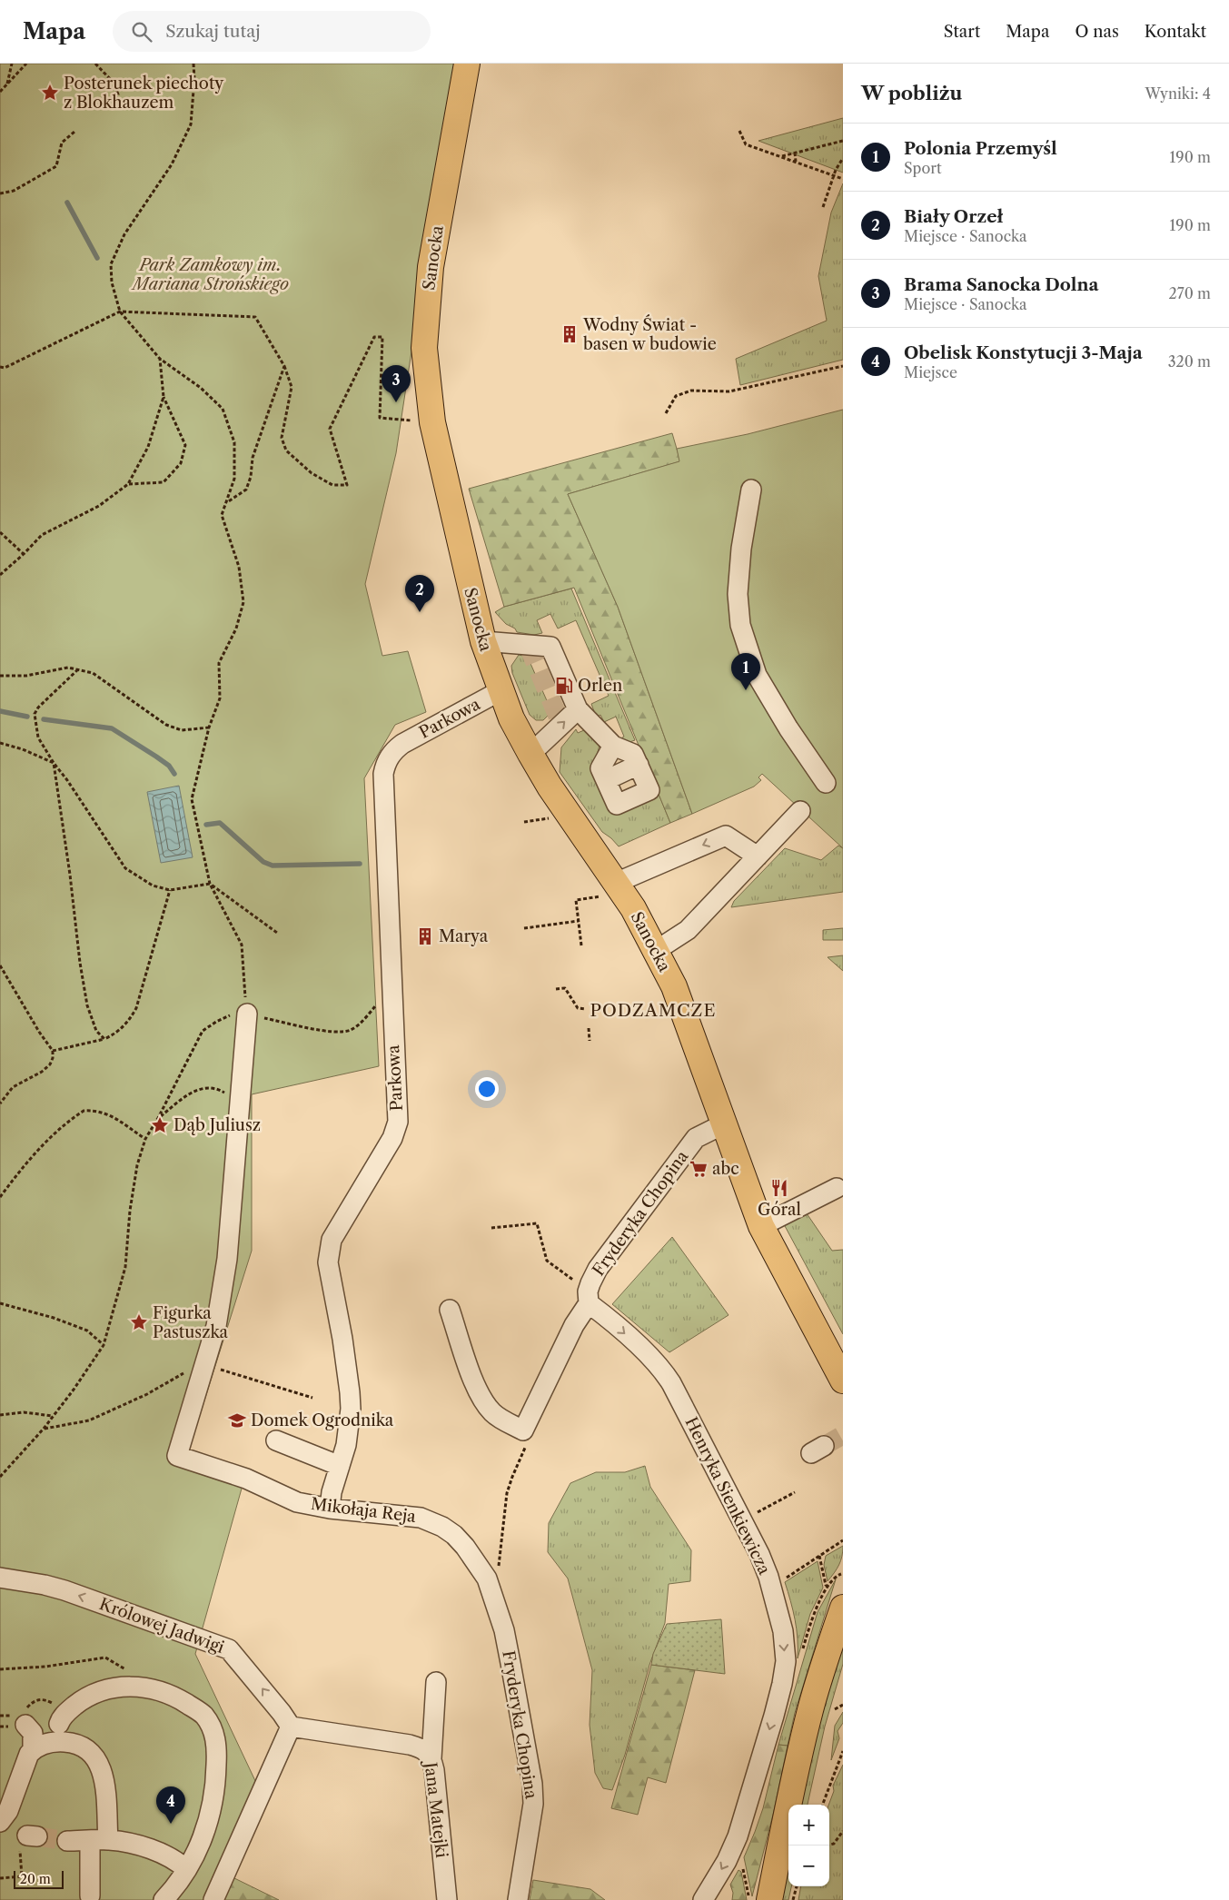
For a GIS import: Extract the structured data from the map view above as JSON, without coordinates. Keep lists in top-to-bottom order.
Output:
{
  "streets": {
    "main road": ["Sanocka"],
    "street": [
      "Parkowa",
      "Fryderyka Chopina",
      "Henryka Sienkiewicza",
      "Mikołaja Reja",
      "Królowej Jadwigi",
      "Jana Matejki"
    ]
  },
  "crossings": [
    ["Sanocka", "Parkowa"],
    ["Sanocka", "Fryderyka Chopina"],
    ["Parkowa", "Mikołaja Reja"],
    ["Fryderyka Chopina", "Henryka Sienkiewicza"],
    ["Fryderyka Chopina", "Mikołaja Reja"],
    ["Królowej Jadwigi", "Jana Matejki"]
  ],
  "one_way": ["Henryka Sienkiewicza", "Królowej Jadwigi"],
  "districts": ["PODZAMCZE"],
  "parks": ["Park Zamkowy im. Mariana Strońskiego"],
  "places": {
    "place": ["Posterunek piechoty z Blokhauzem", "Dąb Juliusz", "Figurka Pastuszka"],
    "building": ["Wodny Świat - basen w budowie", "Marya"],
    "fuel station": ["Orlen"],
    "supermarket": ["abc"],
    "restaurant": ["Góral"],
    "school or university": ["Domek Ogrodnika"]
  },
  "scale_bar": "20 m",
  "page": {
    "header": "Mapa",
    "search": "Szukaj tutaj",
    "nav": [
      "Start",
      "Mapa",
      "O nas",
      "Kontakt"
    ],
    "heading": ["W pobliżu", "Wyniki: 4"],
    "list": [
      {
        "mark": "1",
        "name": "Polonia Przemyśl",
        "note": "Sport",
        "value": "190 m"
      },
      {
        "mark": "2",
        "name": "Biały Orzeł",
        "note": "Miejsce · Sanocka",
        "value": "190 m"
      },
      {
        "mark": "3",
        "name": "Brama Sanocka Dolna",
        "note": "Miejsce · Sanocka",
        "value": "270 m"
      },
      {
        "mark": "4",
        "name": "Obelisk Konstytucji 3-Maja",
        "note": "Miejsce",
        "value": "320 m"
      }
    ],
    "pins": [
      "3",
      "2",
      "1",
      "4"
    ],
    "map_buttons": ["+", "−"],
    "scale": "20 m"
  }
}
